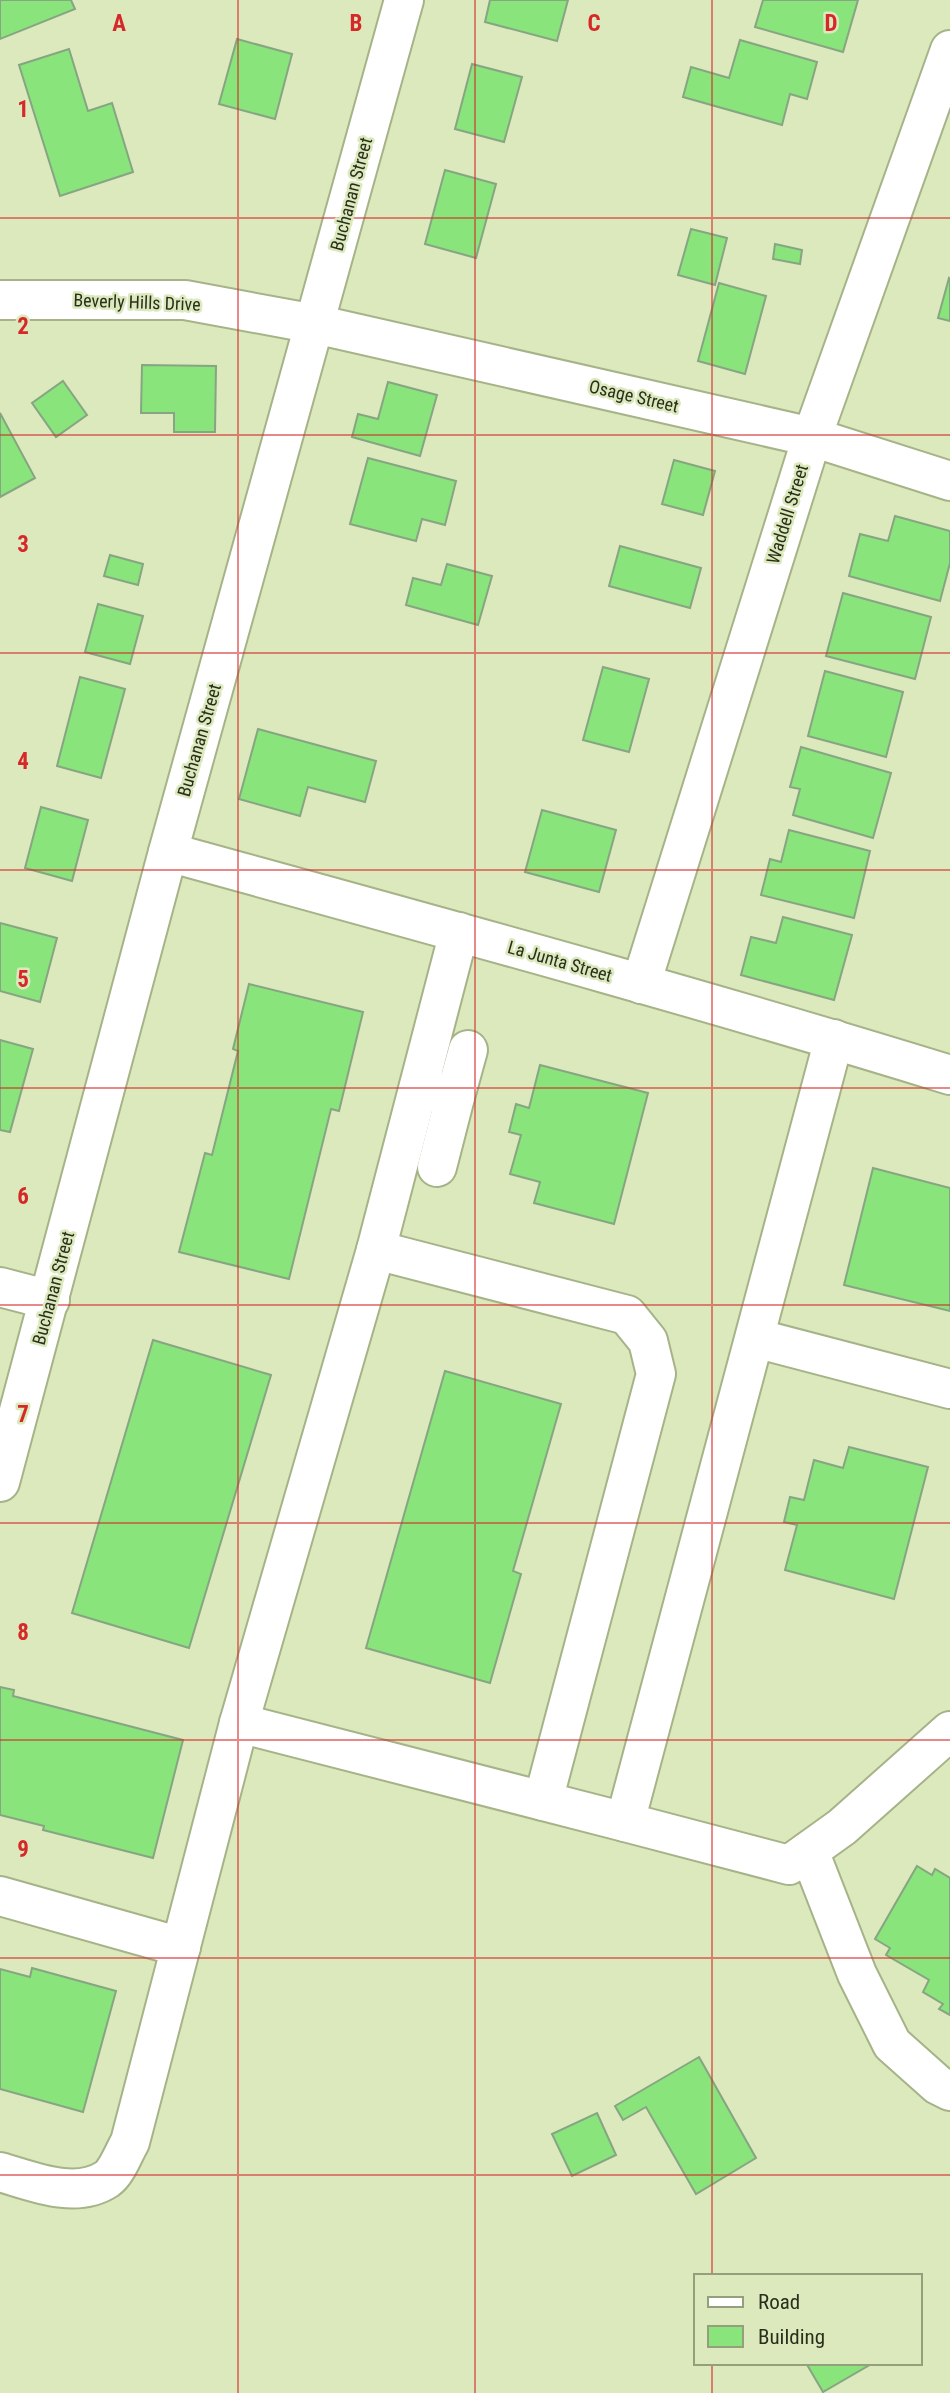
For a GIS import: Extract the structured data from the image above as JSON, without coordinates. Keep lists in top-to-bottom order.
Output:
{
  "streets": {
    "street": [
      "Buchanan Street",
      "Beverly Hills Drive",
      "Osage Street",
      "Waddell Street",
      "La Junta Street"
    ]
  },
  "crossings": [
    ["Buchanan Street", "Beverly Hills Drive"],
    ["Buchanan Street", "Osage Street"],
    ["Buchanan Street", "La Junta Street"],
    ["Beverly Hills Drive", "Osage Street"],
    ["Osage Street", "Waddell Street"],
    ["Waddell Street", "La Junta Street"]
  ],
  "legend": ["Road", "Building"],
  "grid": {
    "columns": [
      "A",
      "B",
      "C",
      "D"
    ],
    "rows": [
      "1",
      "2",
      "3",
      "4",
      "5",
      "6",
      "7",
      "8",
      "9"
    ]
  }
}
